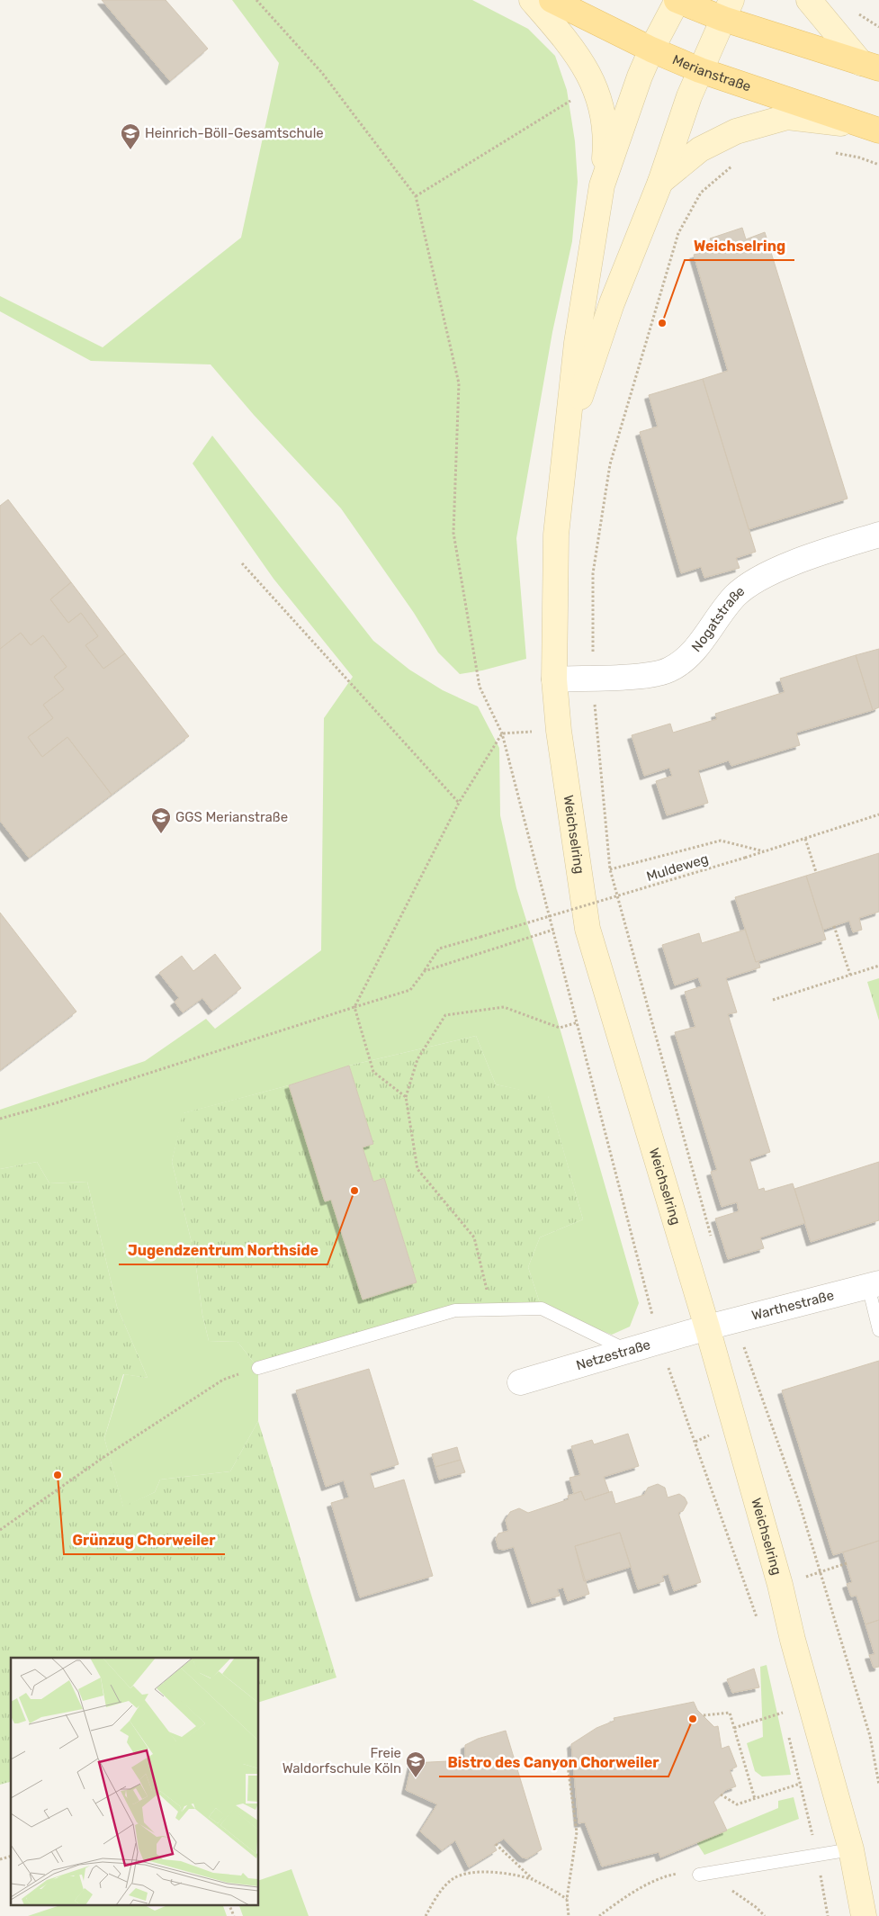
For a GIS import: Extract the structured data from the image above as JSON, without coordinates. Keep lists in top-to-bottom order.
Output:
{
  "streets": {
    "main road": ["Merianstraße"],
    "street": [
      "Nogatstraße",
      "Weichselring",
      "Warthestraße",
      "Netzestraße"
    ],
    "path": ["Muldeweg"]
  },
  "crossings": [
    ["Merianstraße", "Weichselring"],
    ["Nogatstraße", "Weichselring"],
    ["Weichselring", "Warthestraße"],
    ["Weichselring", "Netzestraße"],
    ["Warthestraße", "Netzestraße"]
  ],
  "places": {
    "school or university": ["Heinrich-Böll-Gesamtschule", "GGS Merianstraße", "Freie Waldorfschule Köln"],
    "other": [
      "Weichselring",
      "Jugendzentrum Northside",
      "Grünzug Chorweiler",
      "Bistro des Canyon Chorweiler"
    ]
  }
}
